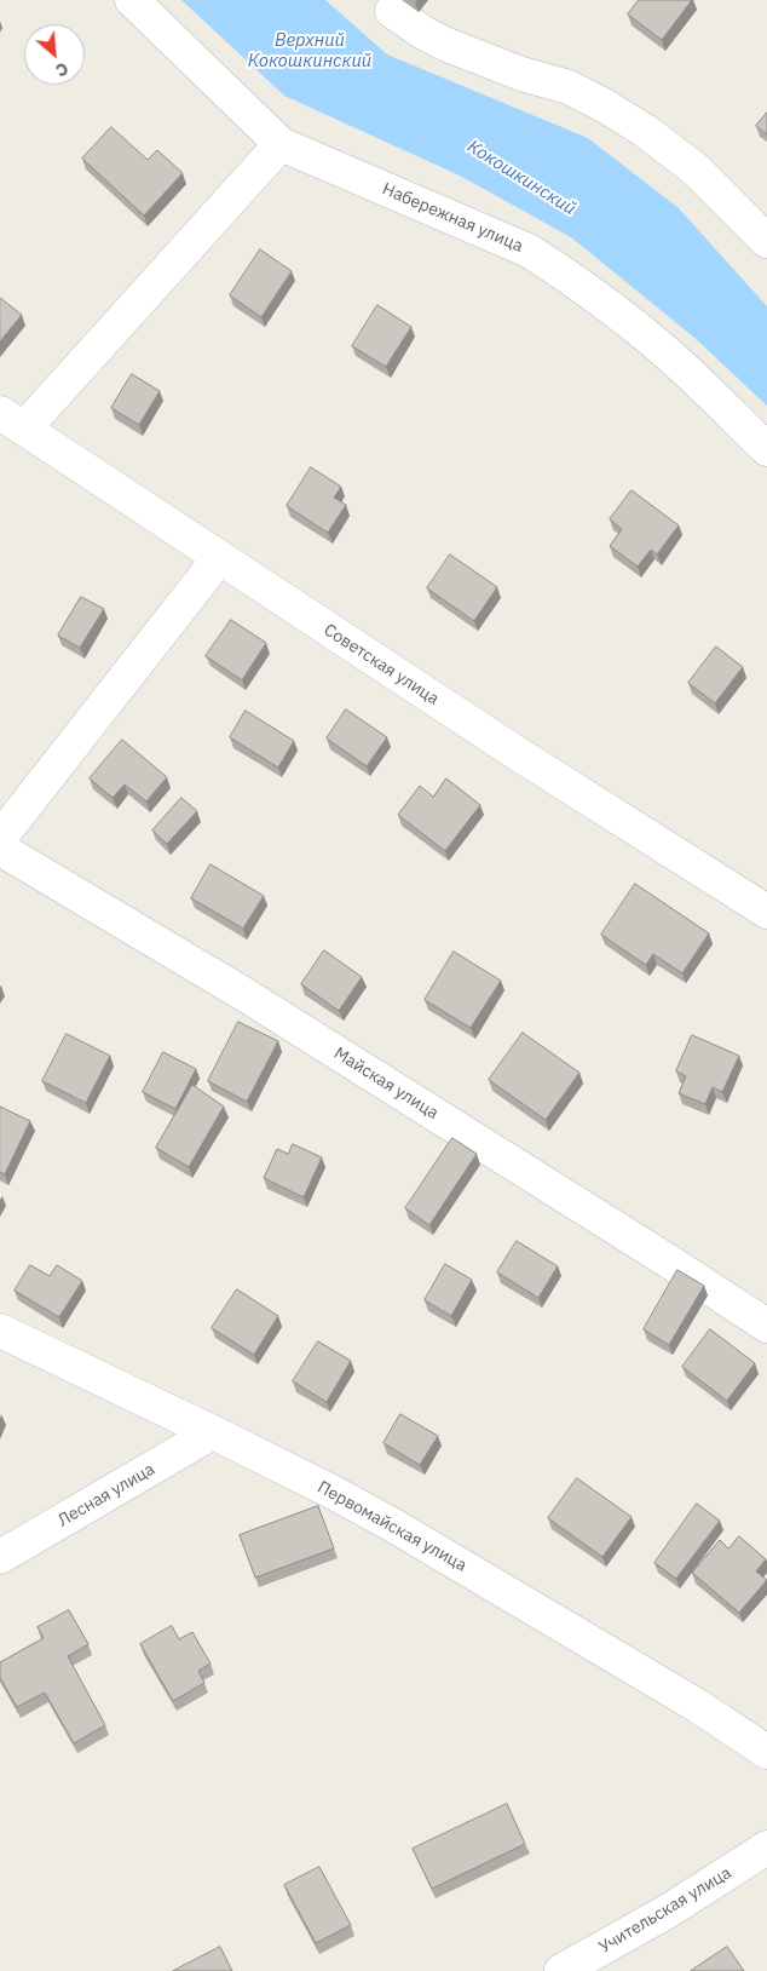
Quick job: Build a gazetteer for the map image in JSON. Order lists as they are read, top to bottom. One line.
{"streets":{"street":["Набережная улица","Советская улица","Майская улица","Лесная улица","Первомайская улица","Учительская улица"]},"crossings":[["Лесная улица","Первомайская улица"]],"water":["Верхний Кокошкинский","Кокошкинский"],"north":"bottom right"}
